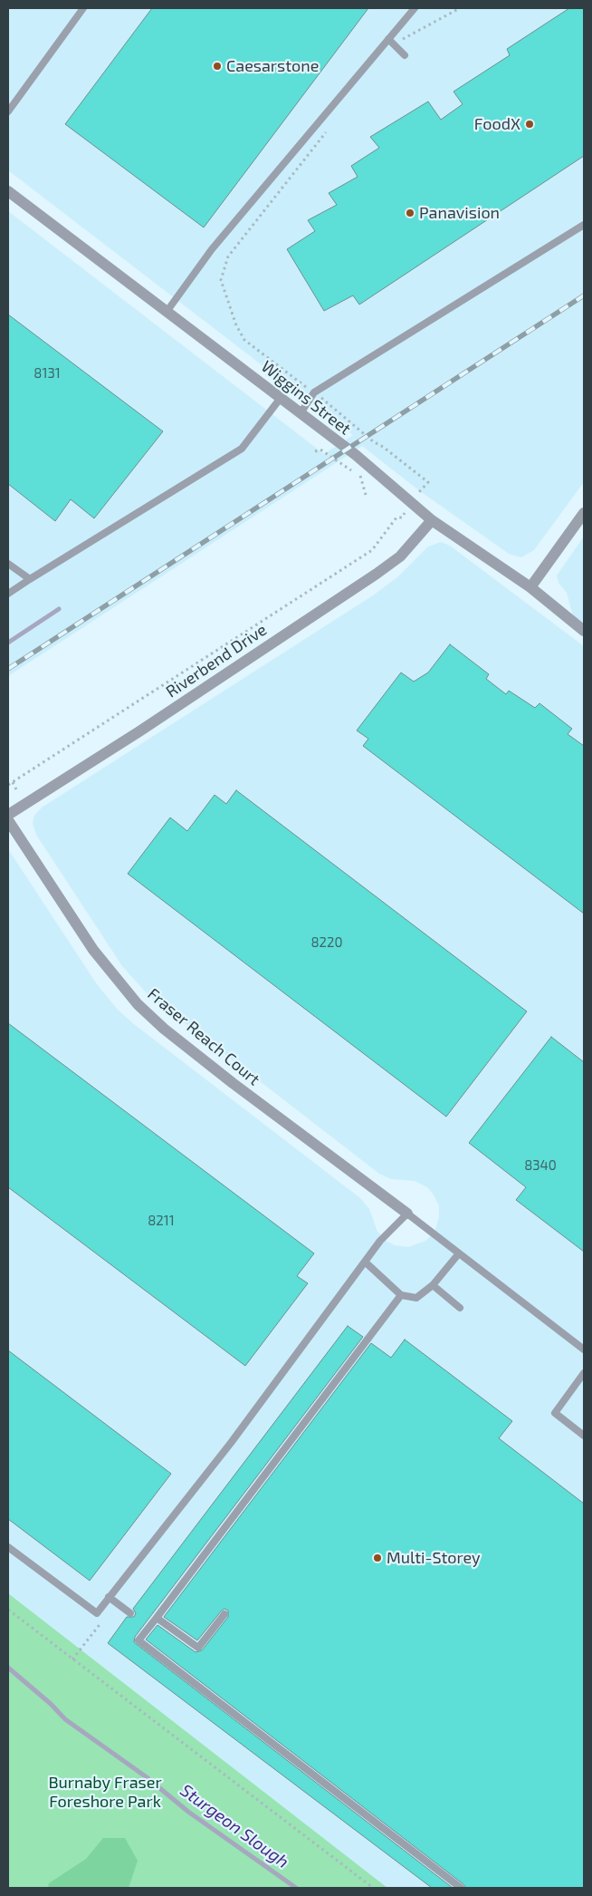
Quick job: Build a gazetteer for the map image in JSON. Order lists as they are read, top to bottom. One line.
{"streets":{"street":["Wiggins Street","Riverbend Drive","Fraser Reach Court"]},"crossings":[["Wiggins Street","Riverbend Drive"]],"water":["Sturgeon Slough"],"parks":["Burnaby Fraser Foreshore Park"],"places":["Caesarstone","FoodX","Panavision","Multi-Storey"],"house_numbers":["8131","8220","8340","8211"]}
